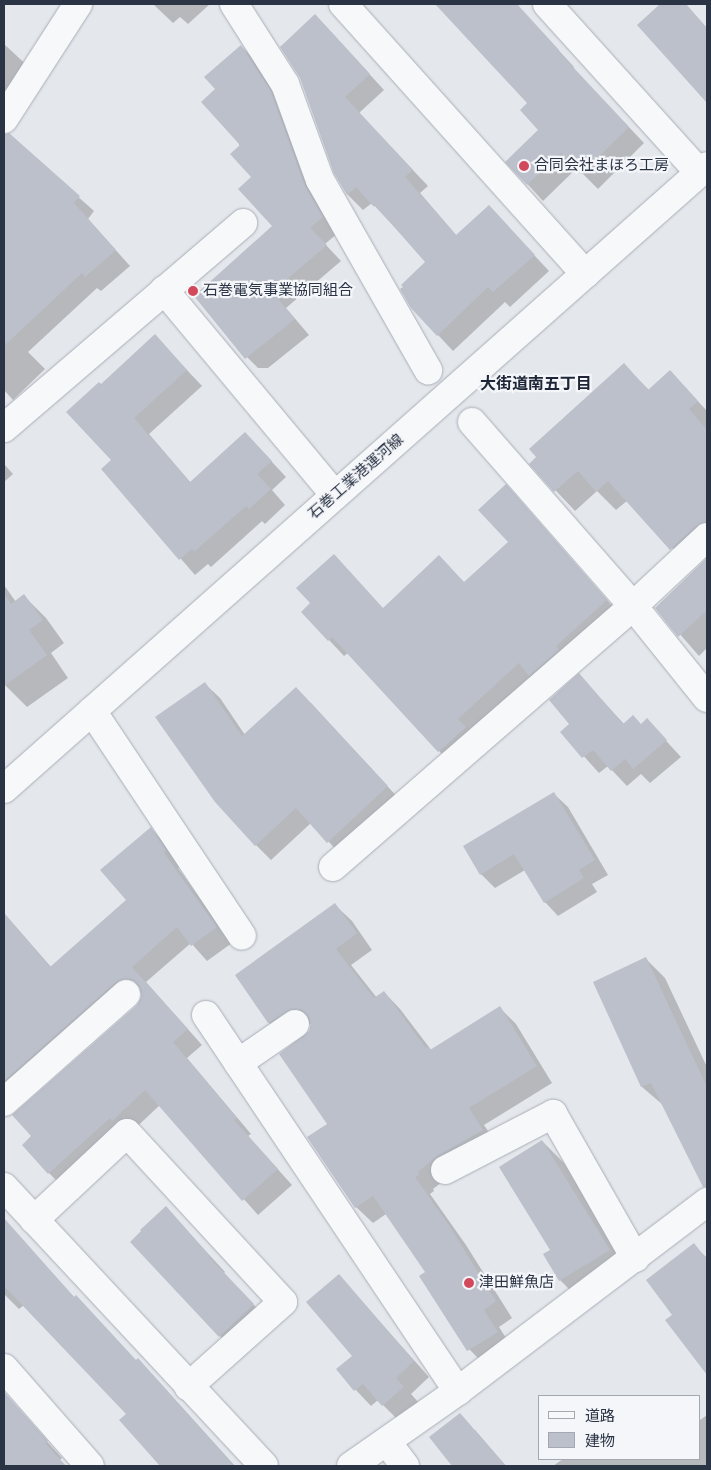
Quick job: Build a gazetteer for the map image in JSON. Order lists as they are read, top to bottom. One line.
{"streets":{"street":["石巻工業港運河線"]},"districts":["大街道南五丁目"],"places":["合同会社まほろ工房","石巻電気事業協同組合","津田鮮魚店"],"legend":["道路","建物"]}
